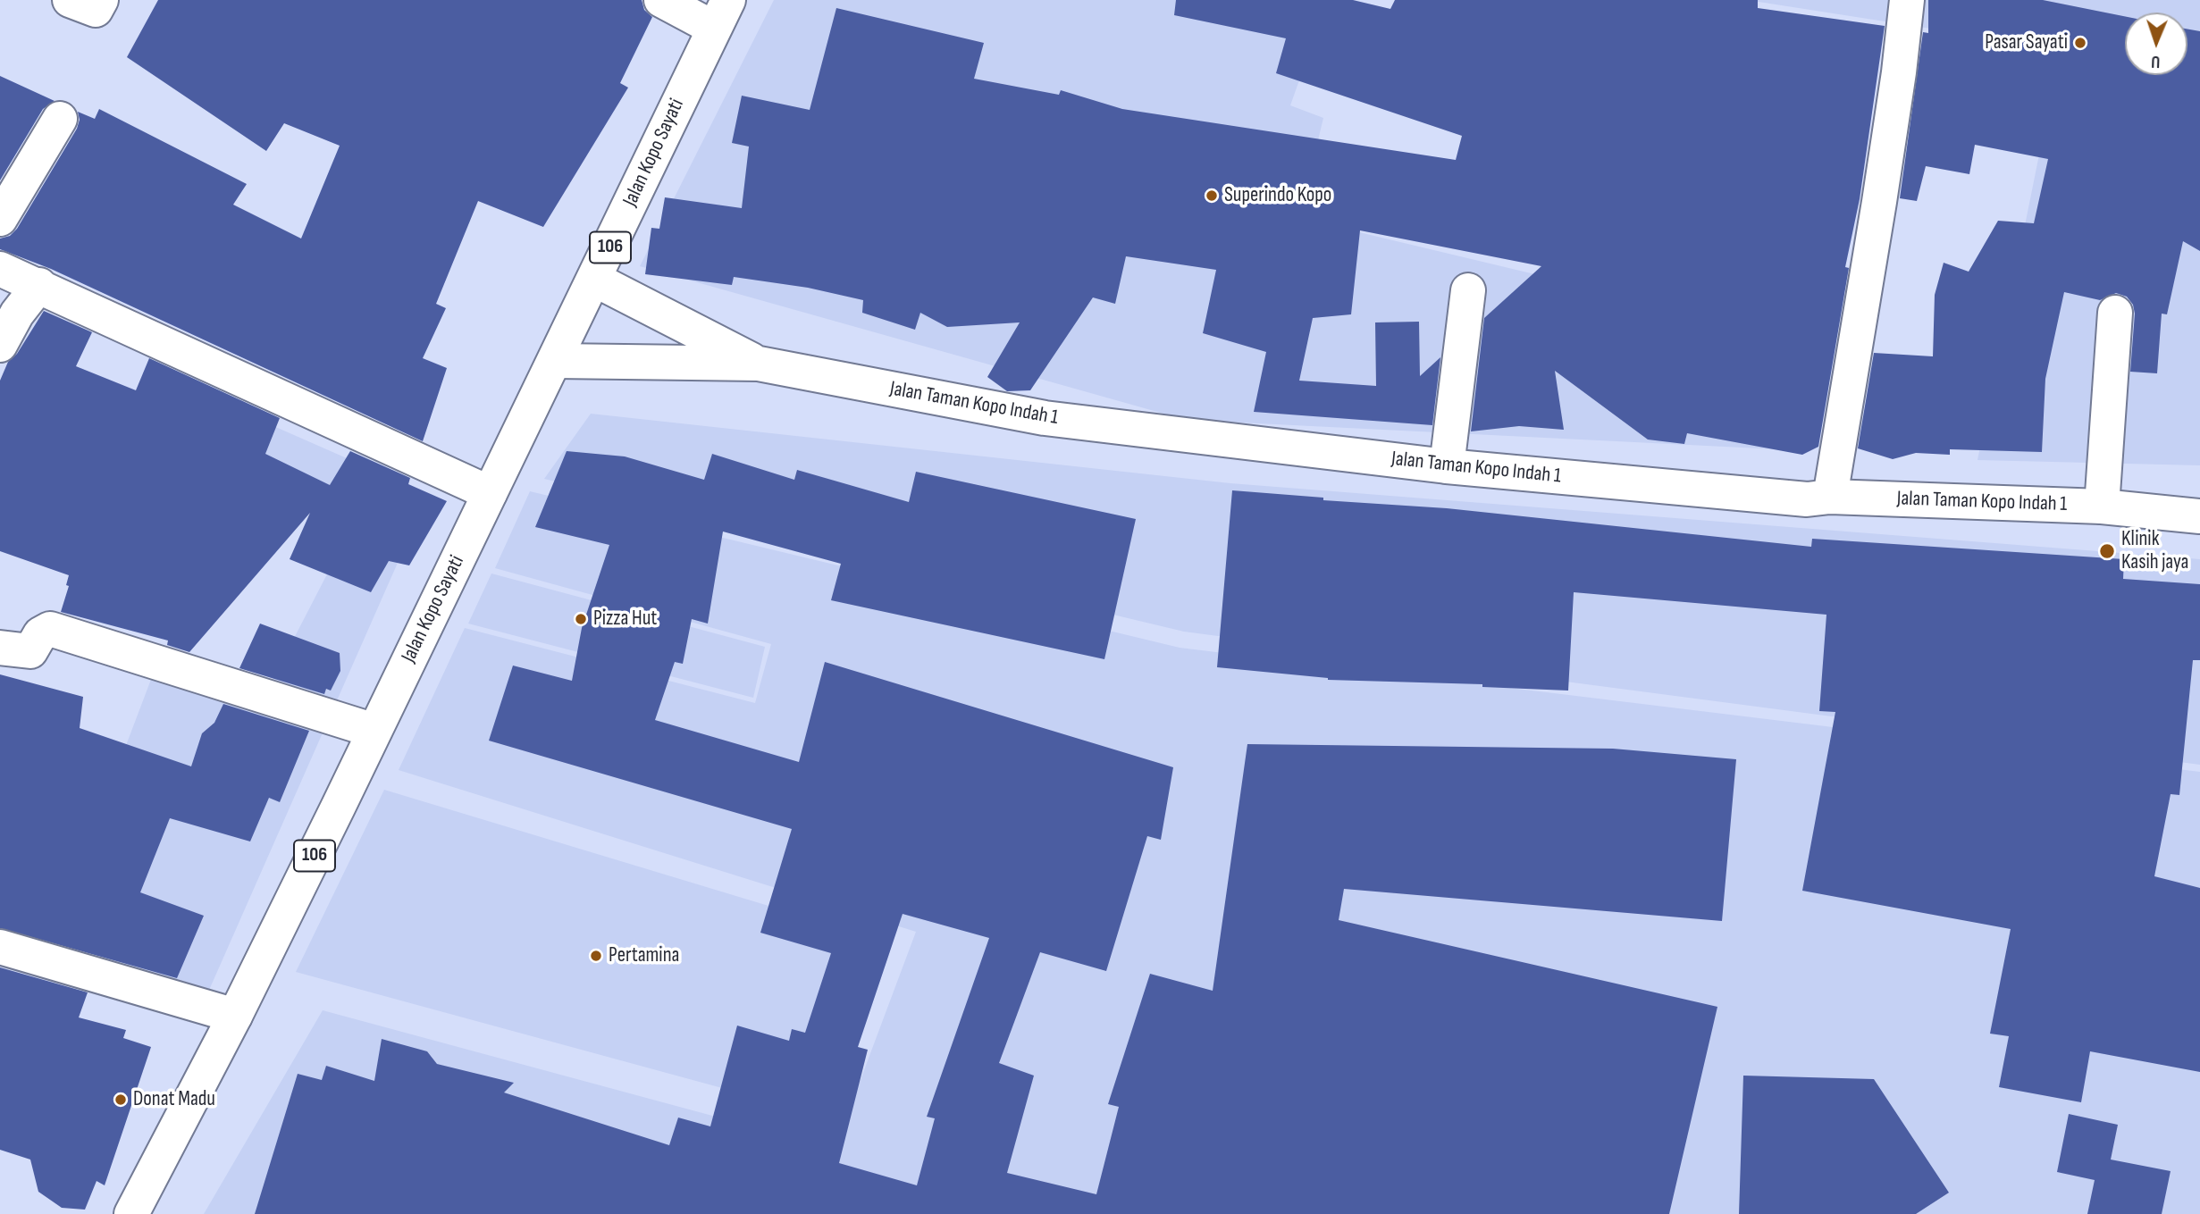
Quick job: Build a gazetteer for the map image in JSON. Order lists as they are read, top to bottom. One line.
{"streets":{"main road":["Jalan Kopo Sayati","106","Jalan Taman Kopo Indah 1"]},"crossings":[["Jalan Kopo Sayati","Jalan Taman Kopo Indah 1"]],"places":["Pasar Sayati","Superindo Kopo","Klinik Kasih jaya","Pizza Hut","Pertamina","Donat Madu"],"north":"bottom"}
